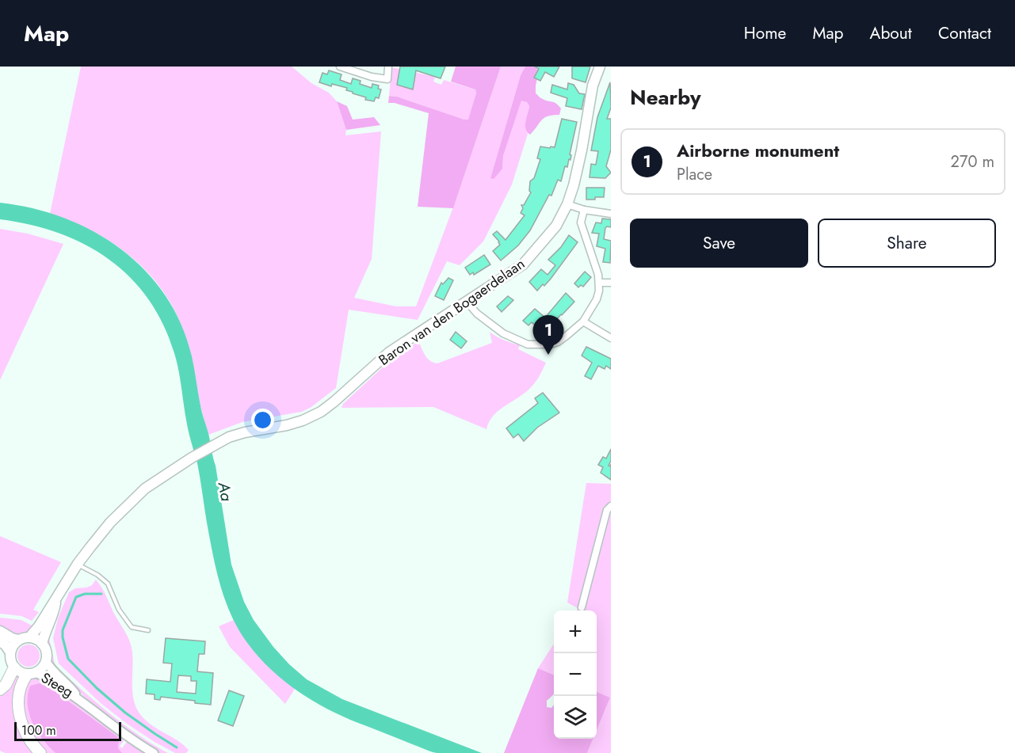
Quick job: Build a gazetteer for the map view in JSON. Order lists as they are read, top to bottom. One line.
{"streets":{"main road":["Baron van den Bogaerdelaan"],"street":["Steeg"]},"crossings":[["Baron van den Bogaerdelaan","Steeg"]],"water":["Aa"],"scale_bar":"100 m","page":{"header":"Map","nav":["Home","Map","About","Contact"],"heading":"Nearby","list":[{"mark":"1","name":"Airborne monument","note":"Place","value":"270 m"}],"buttons":["Save","Share"],"pins":"1","map_buttons":["+","−"],"scale":"100 m"}}
